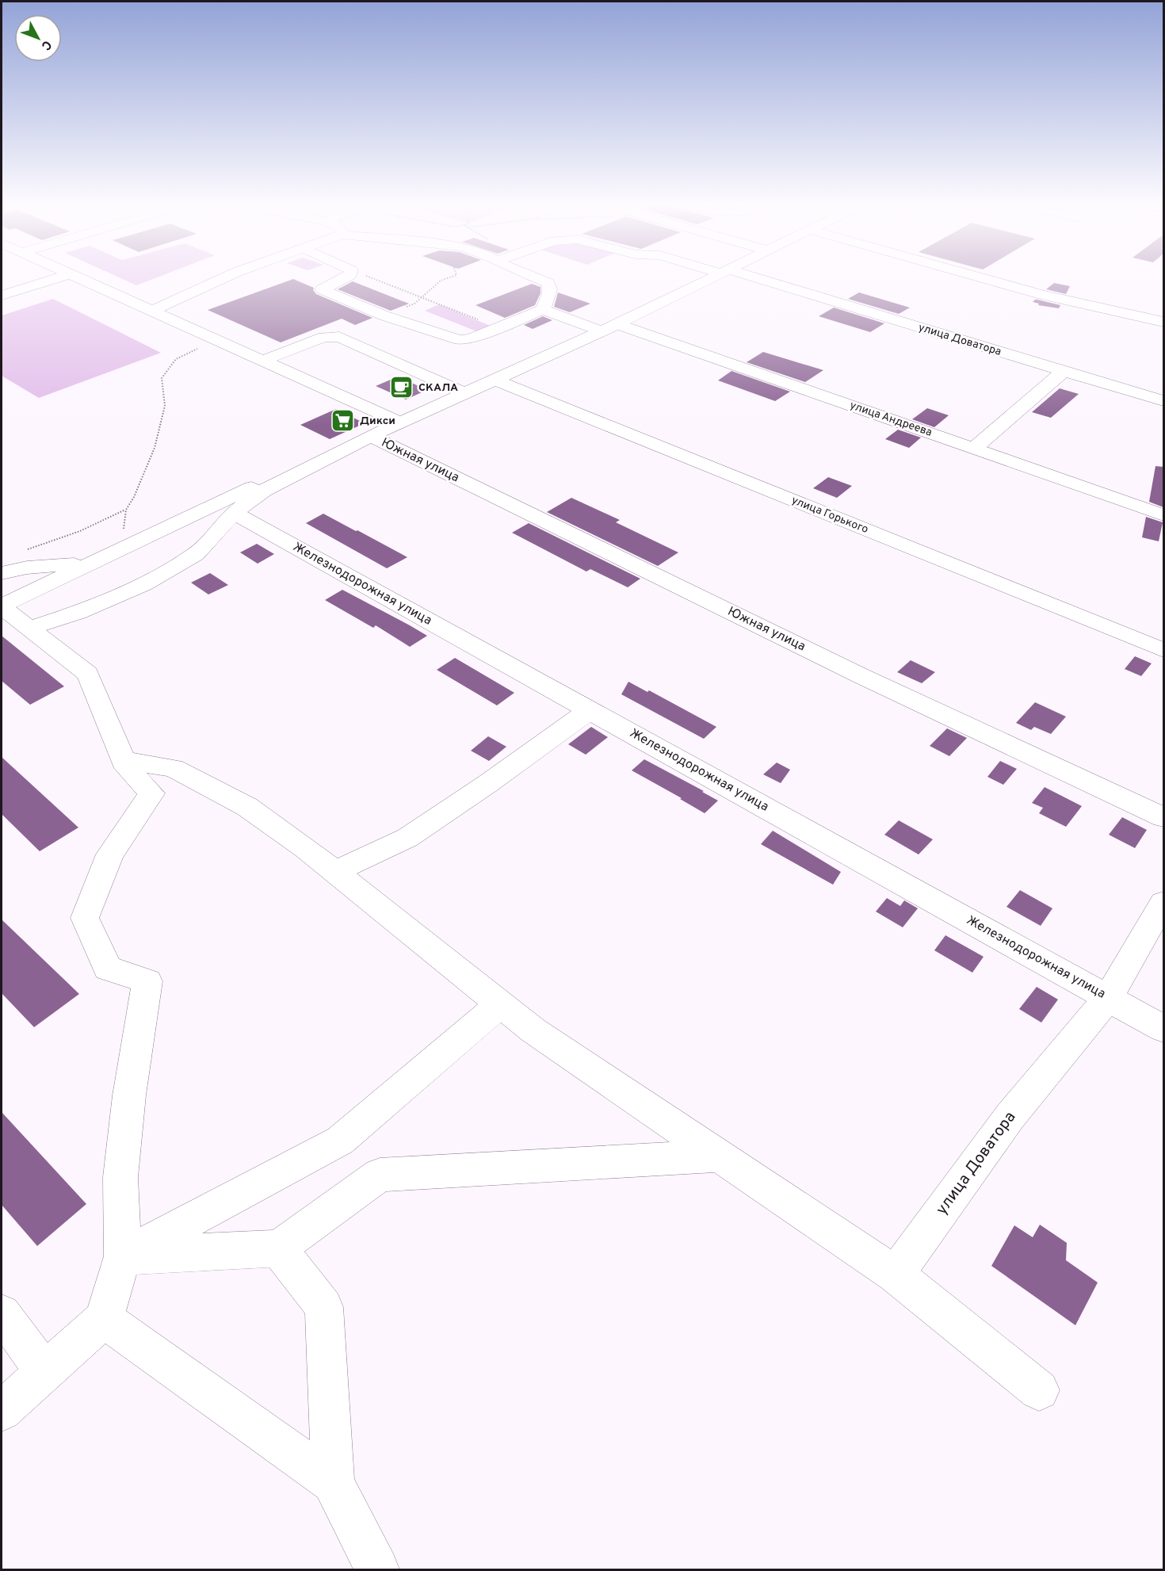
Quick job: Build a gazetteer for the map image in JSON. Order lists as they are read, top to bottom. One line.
{"streets":{"street":["улица Доватора","улица Андреева","Южная улица","улица Горького","Железнодорожная улица"]},"crossings":[["улица Доватора","Железнодорожная улица"]],"places":{"cafe":["СКАЛА"],"supermarket":["Дикси"]},"north":"bottom right"}
